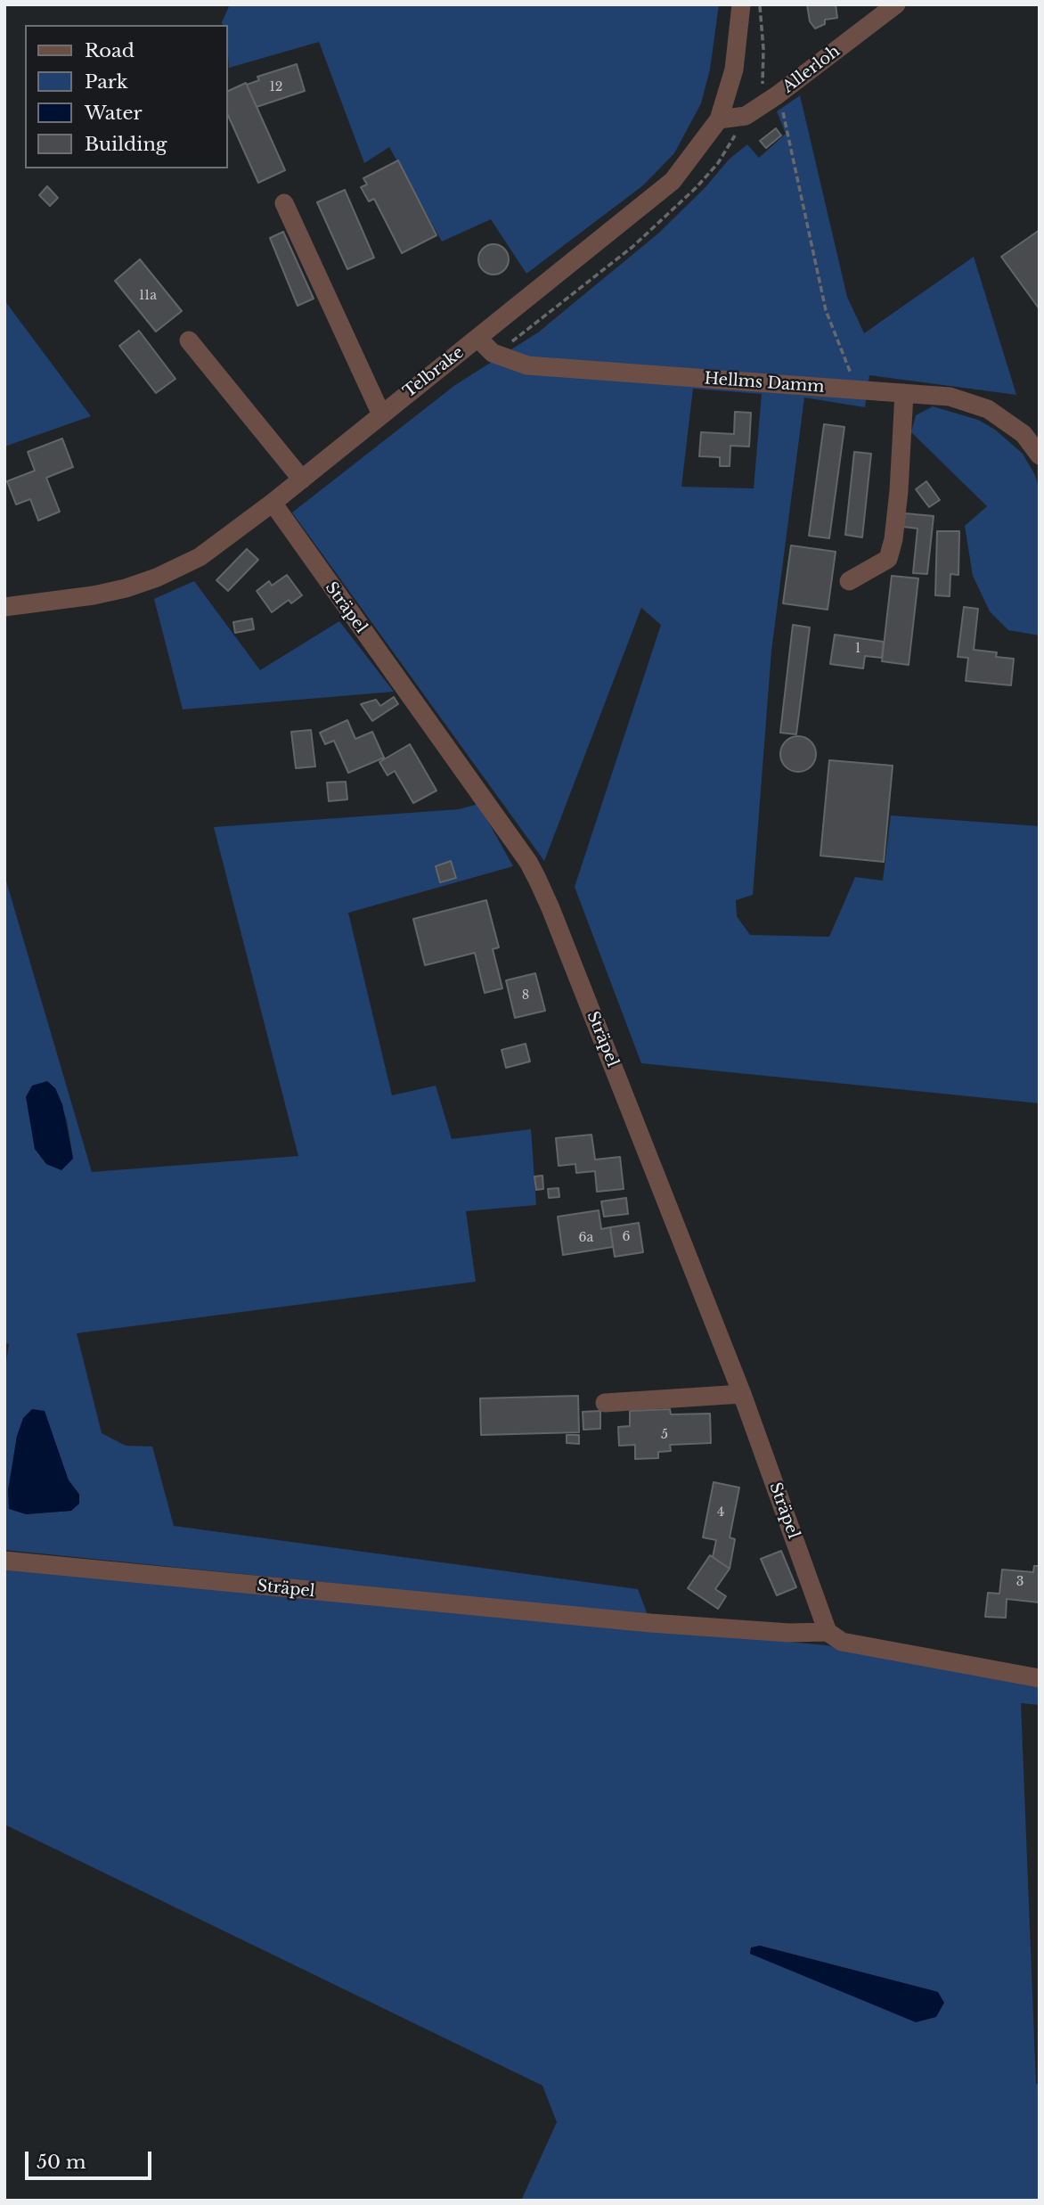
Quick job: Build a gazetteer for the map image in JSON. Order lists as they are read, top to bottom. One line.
{"streets":{"street":["Allerloh","Telbrake","Hellms Damm","Sträpel"]},"crossings":[["Allerloh","Telbrake"],["Telbrake","Hellms Damm"],["Telbrake","Sträpel"]],"house_numbers":["12","11a","1","8","6","6a","5","4","3"],"legend":["Road","Park","Water","Building"],"scale_bar":"50 m"}
